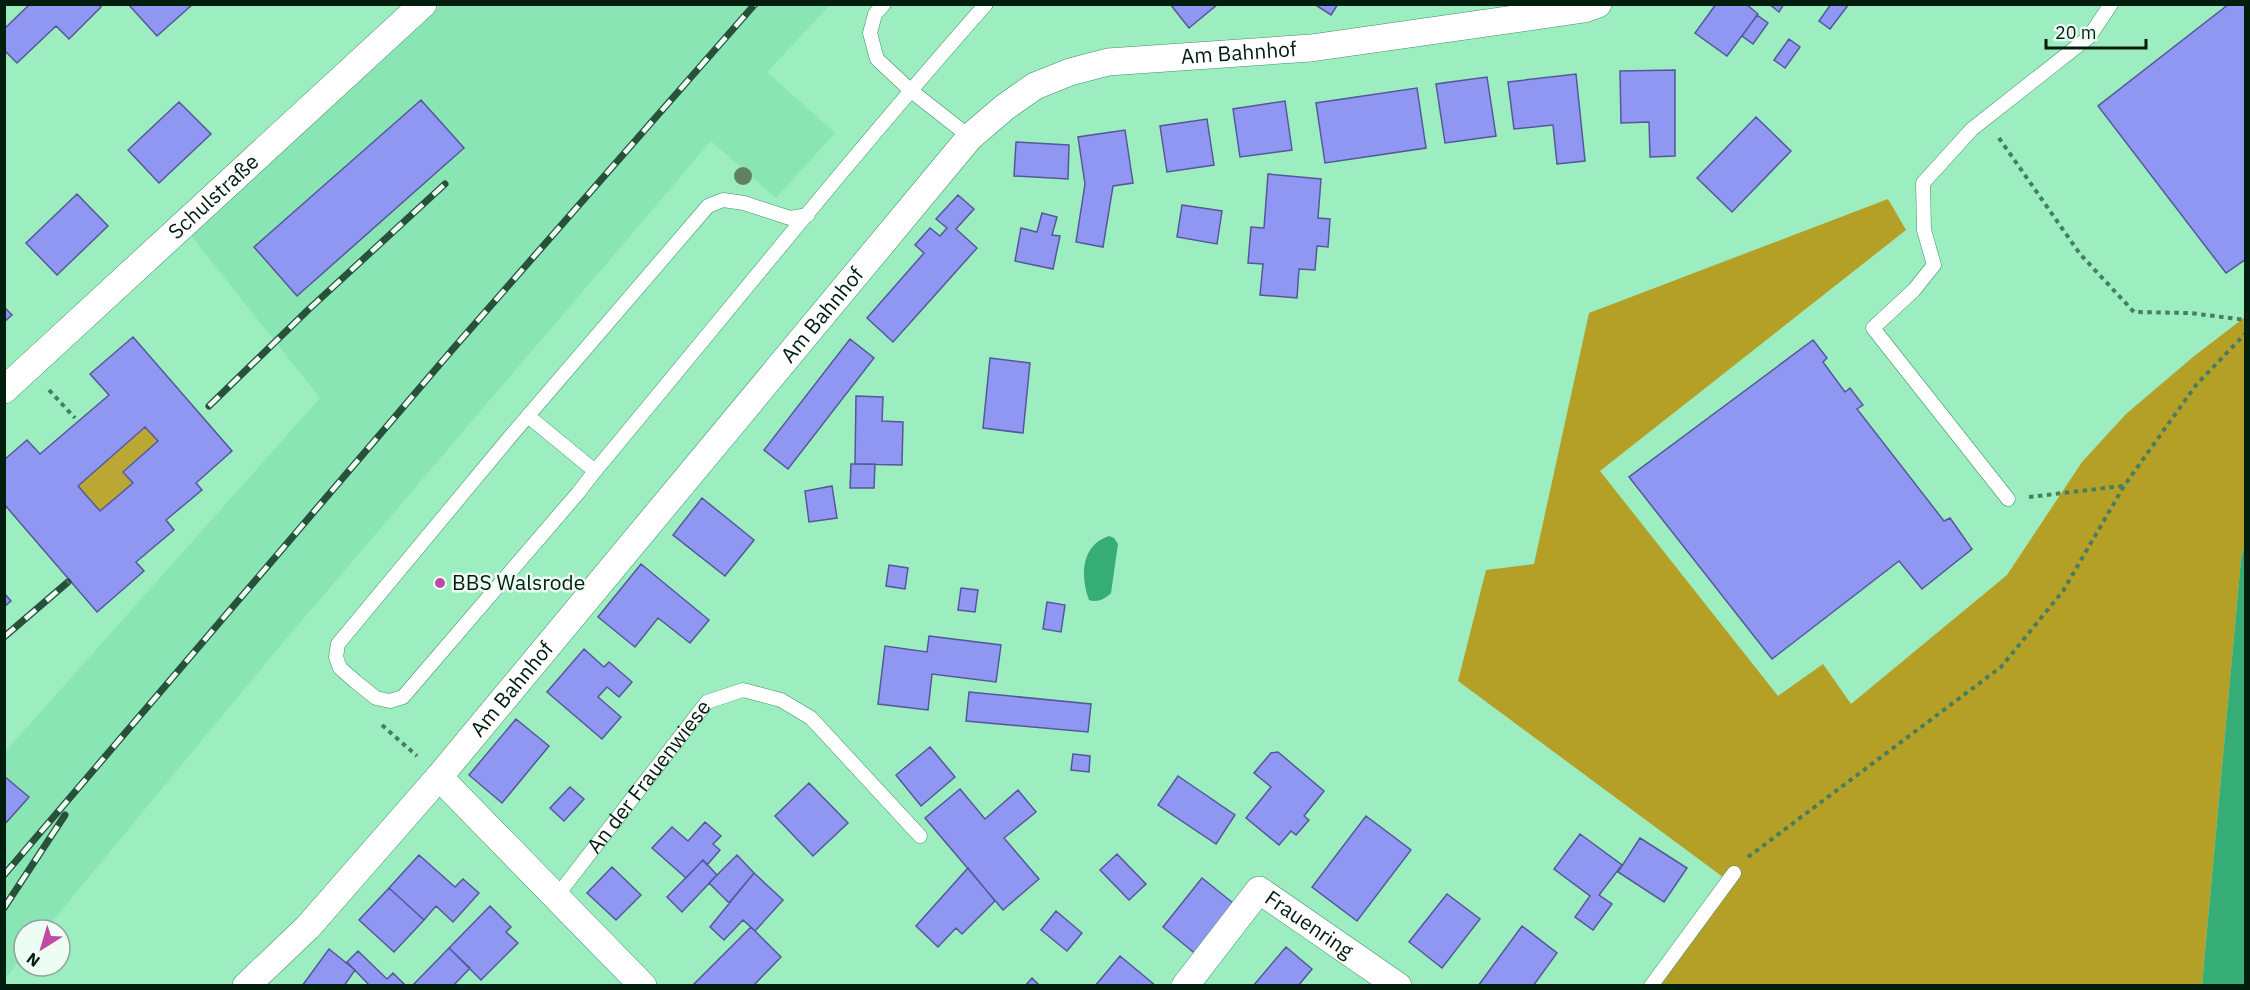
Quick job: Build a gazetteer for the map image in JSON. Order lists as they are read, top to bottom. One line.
{"streets":{"street":["Am Bahnhof","Schulstraße","Frauenring"],"lane":["An der Frauenwiese"]},"places":["BBS Walsrode"],"scale_bar":"20 m","north":"bottom left"}
